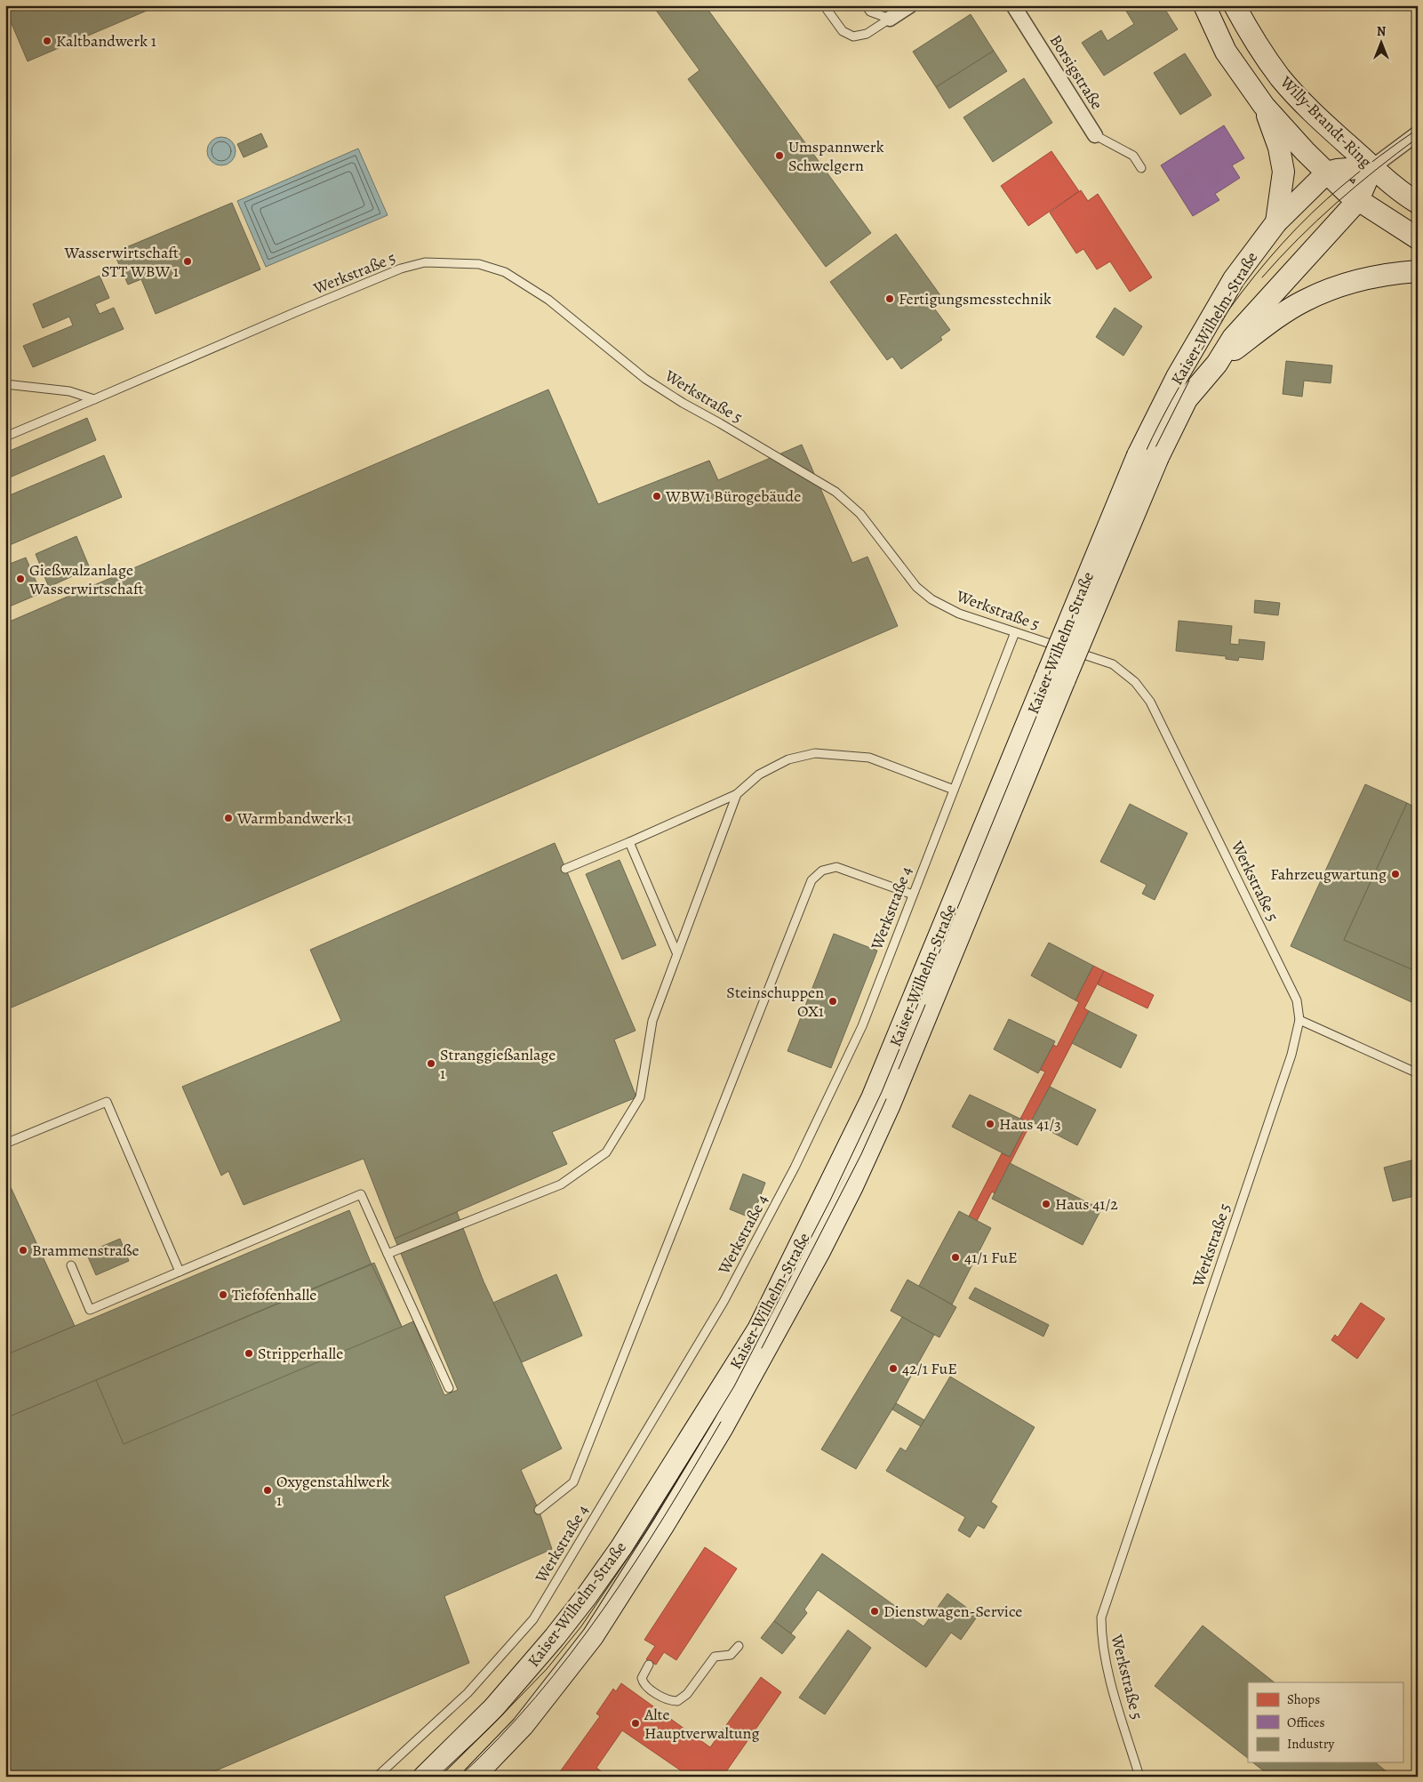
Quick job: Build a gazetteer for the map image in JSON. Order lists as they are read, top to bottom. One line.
{"streets":{"main road":["Willy-Brandt-Ring","Kaiser-Wilhelm-Straße"],"street":["Borsigstraße"],"lane":["Werkstraße 5","Werkstraße 4"]},"crossings":[["Willy-Brandt-Ring","Kaiser-Wilhelm-Straße"],["Werkstraße 5","Werkstraße 4"]],"places":["Kaltbandwerk 1","Umspannwerk Schwelgern","Wasserwirtschaft STT WBW 1","Fertigungsmesstechnik","WBW1 Bürogebäude","Gießwalzanlage Wasserwirtschaft","Warmbandwerk 1","Fahrzeugwartung","Steinschuppen OX1","Stranggießanlage 1","Haus 41/3","Haus 41/2","Brammenstraße","41/1 FuE","Tiefofenhalle","Stripperhalle","42/1 FuE","Oxygenstahlwerk 1","Dienstwagen-Service","Alte Hauptverwaltung"],"legend":["Shops","Offices","Industry"],"north":"top"}
